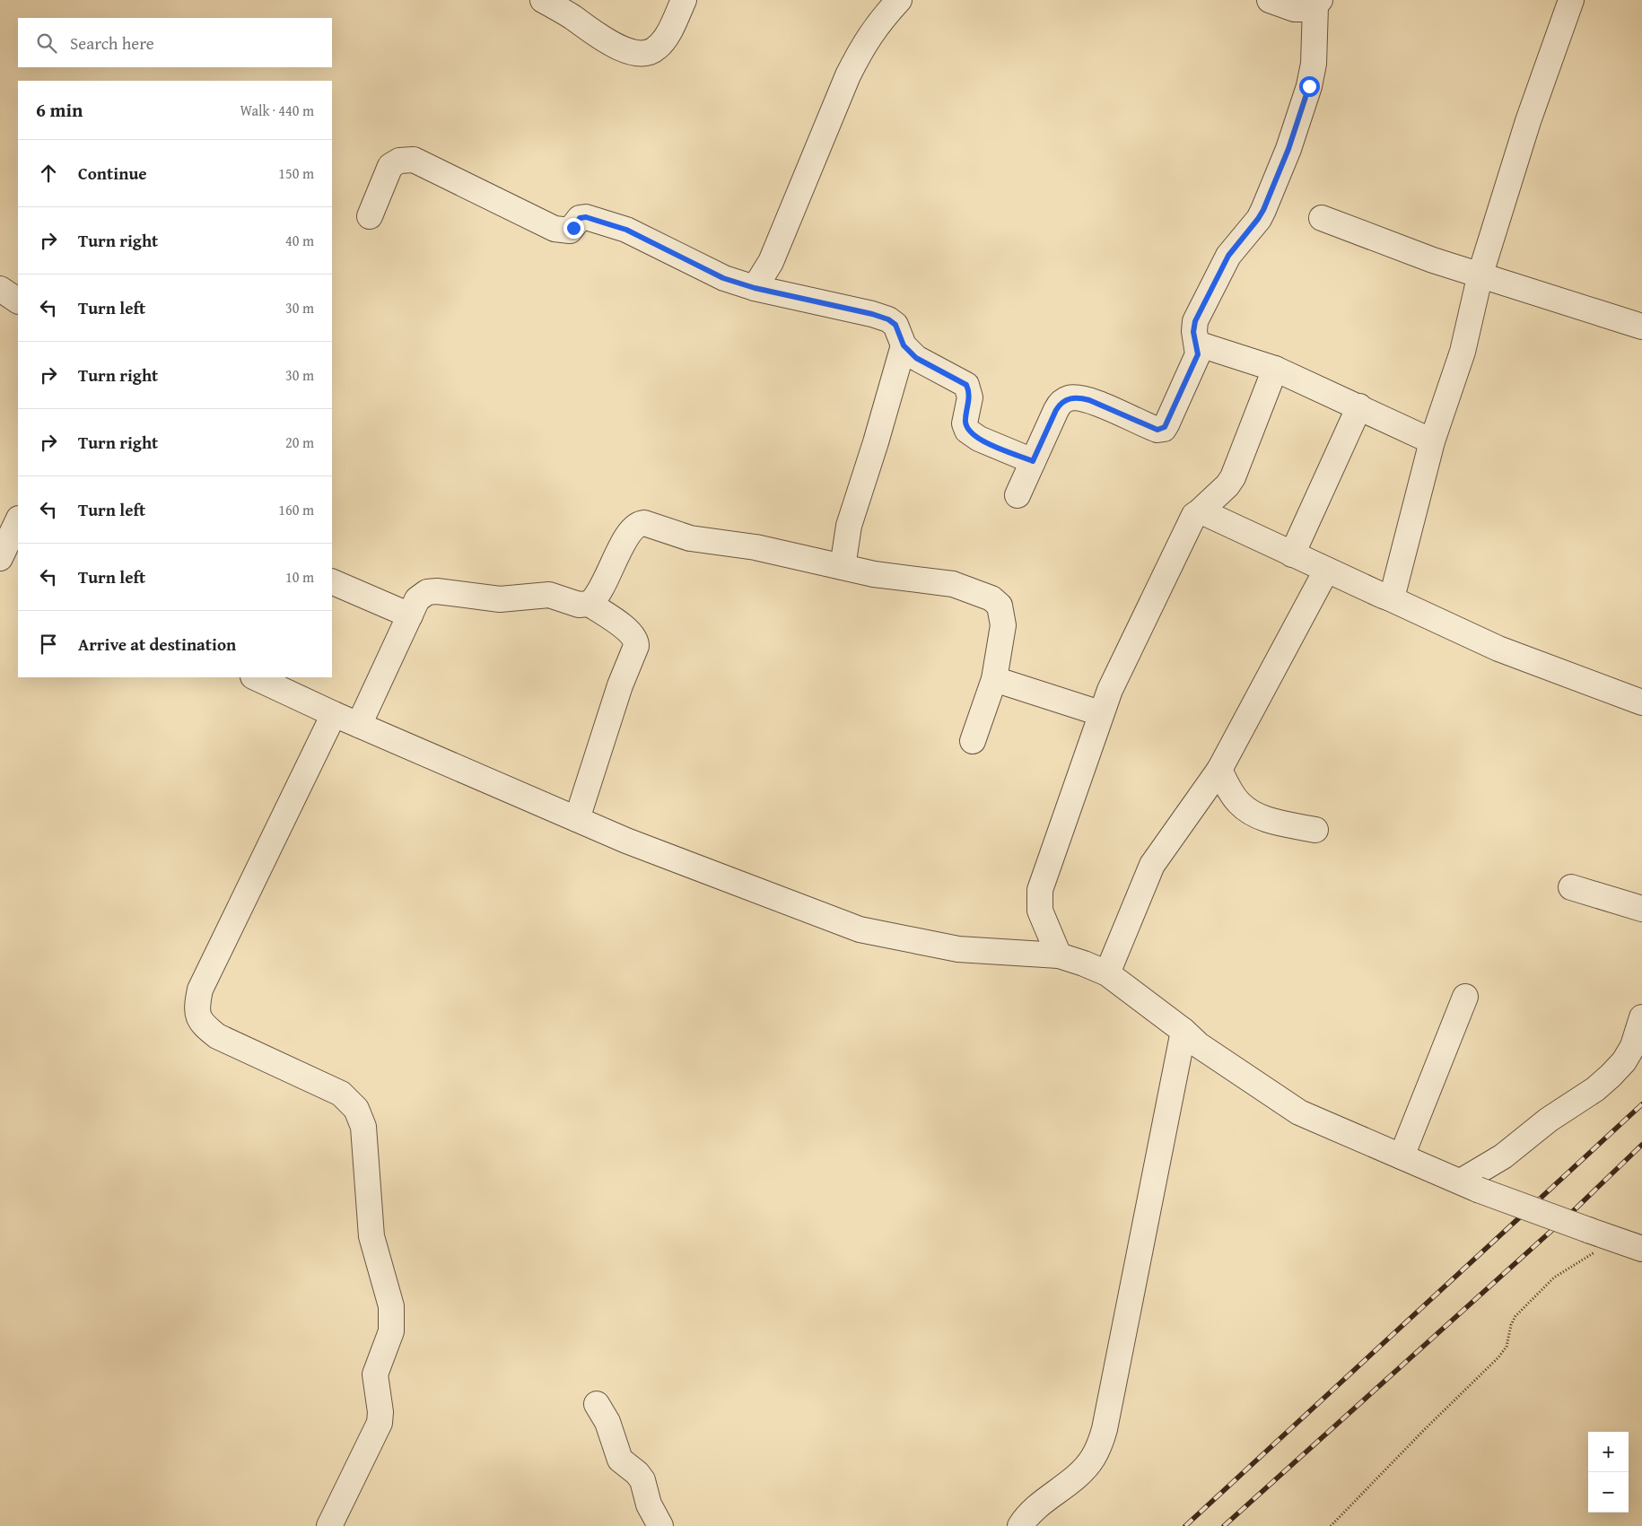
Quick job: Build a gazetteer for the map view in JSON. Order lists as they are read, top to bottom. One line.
{"page":{"search":"Search here","heading":["6 min","Walk · 440 m"],"list":[["Continue","150 m"],["Turn right","40 m"],["Turn left","30 m"],["Turn right","30 m"],["Turn right","20 m"],["Turn left","160 m"],["Turn left","10 m"],"Arrive at destination"],"map_buttons":["+","−"]}}
